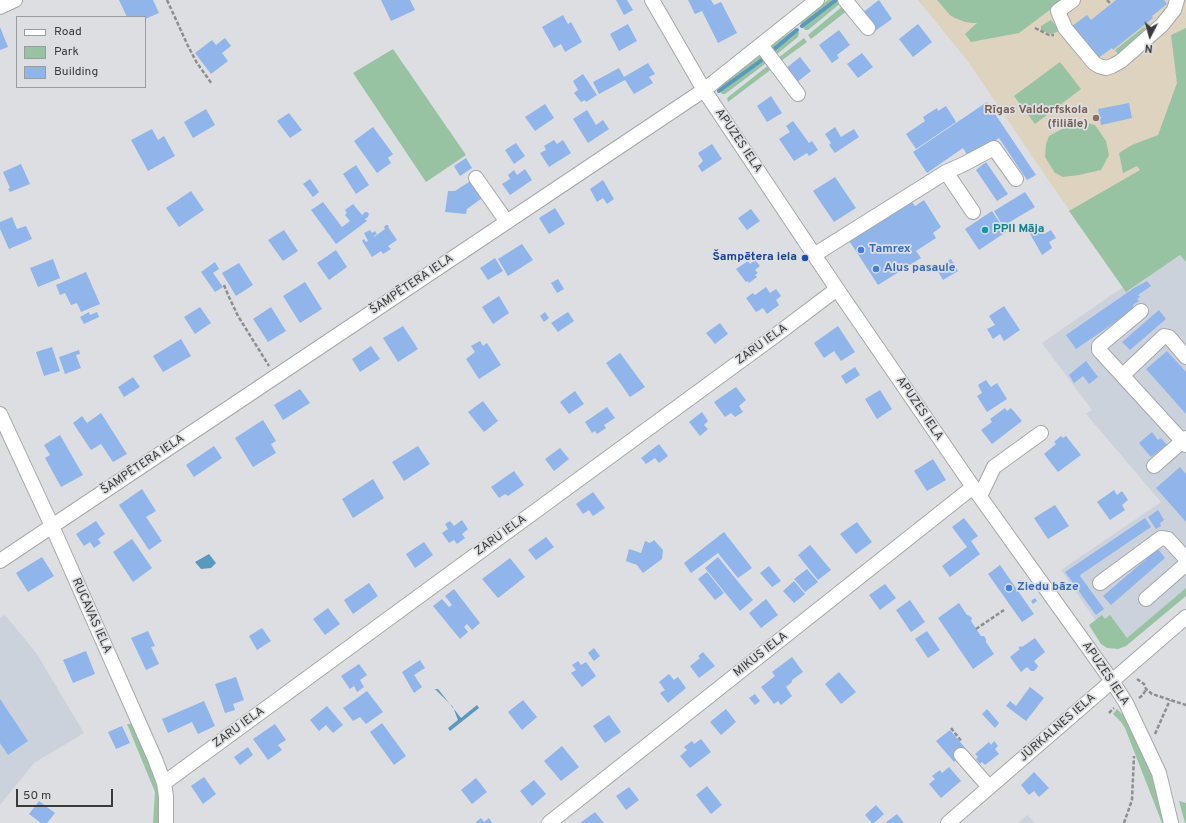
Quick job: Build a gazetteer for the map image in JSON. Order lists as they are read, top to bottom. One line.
{"streets":{"street":["APUZES IELA","ŠAMPĒTERA IELA","ZARU IELA","RUCAVAS IELA","MIKUS IELA","JŪRKALNES IELA"]},"crossings":[["APUZES IELA","ŠAMPĒTERA IELA"],["APUZES IELA","ZARU IELA"],["APUZES IELA","MIKUS IELA"],["APUZES IELA","JŪRKALNES IELA"],["ŠAMPĒTERA IELA","RUCAVAS IELA"],["ZARU IELA","RUCAVAS IELA"]],"places":["Rīgas Valdorfskola (filiāle)","PPII Māja","Tamrex","Šampētera iela","Alus pasaule","Ziedu bāze"],"legend":["Road","Park","Building"],"scale_bar":"50 m","north":"bottom"}
